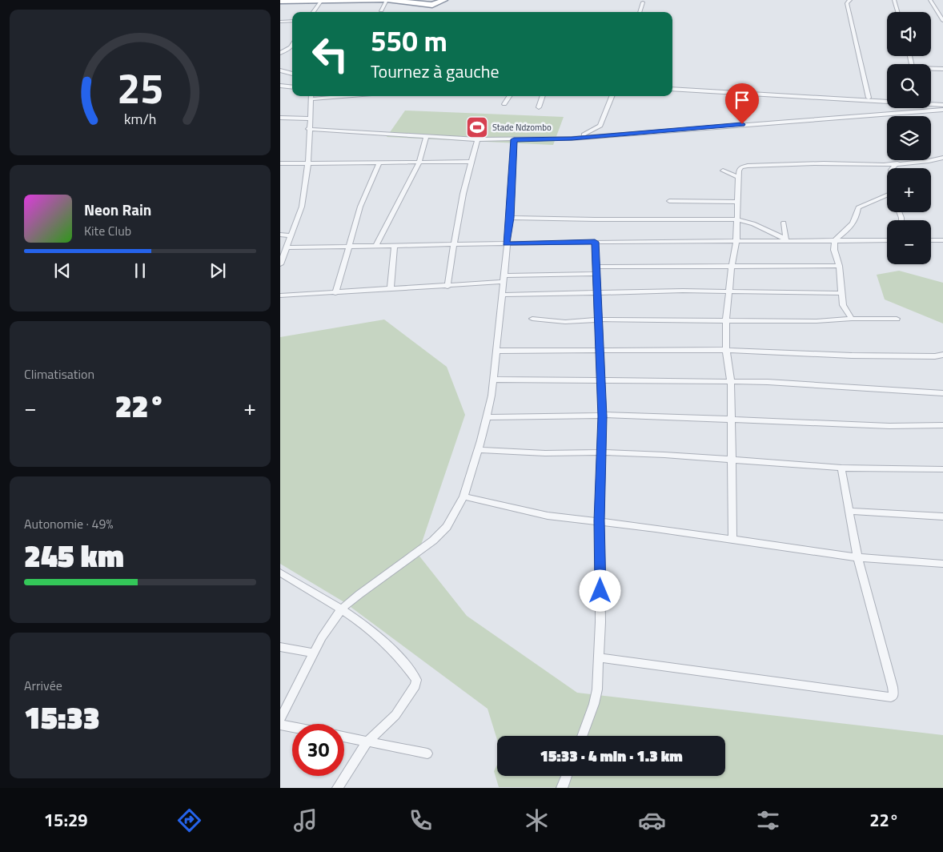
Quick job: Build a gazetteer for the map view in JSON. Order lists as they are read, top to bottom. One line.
{"places":{"sports":["Stade Ndzombo"]},"page":{"map_buttons":["+","−"],"turn":["550 m","Tournez à gauche"],"song":["Neon Rain","Kite Club"],"tile":["Climatisation",["Autonomie · 49%","245 km"],["Arrivée","15:33"]],"heat":["−","22°","+"],"limit":"30","trip":"15:33 · 4 min · 1.3 km","tabs":["15:29","22°"],"gauge":["25","km/h"]}}
